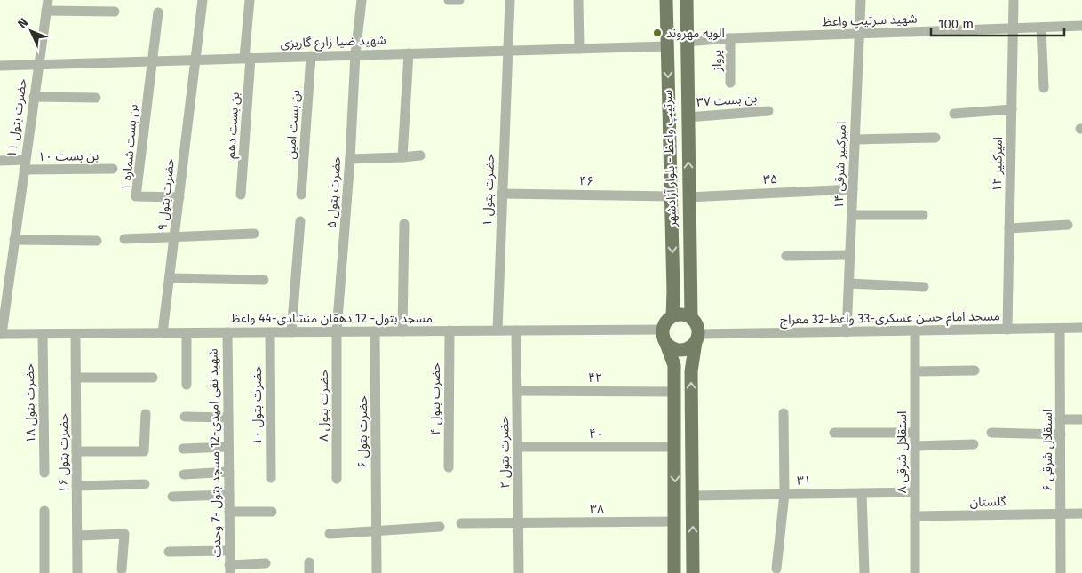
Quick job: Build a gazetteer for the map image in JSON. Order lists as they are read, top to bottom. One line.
{"streets":{"main road":["سرتیپ واعظ - بلوار آزادشهر"],"street":["شهید سرتیپ واعظ","شهید ضیا زارع گاریزی","پرواز","بن بست ۳۷","حضرت بتول ۱۱","بن بست امین","بن بست دهم","بن بست شماره ۱","بن بست ۱۰","امیرکبیر ۱۲","۱۴ امیرکبیر شرقی","۳۵","۴۶","حضرت بتول ۱","حضرت بتول ۵","حضرت بتول ۹","مسجد بتول- 12 دهقان منشادی-44 واعظ","مسجد امام حسن عسکری-33 واعظ-32 معراج","۴۲","حضرت بتول ۴","حضرت بتول ۱۸","حضرت بتول ۱۰","حضرت بتول ۸","حضرت بتول ۶","۴۰","استقلال شرقی ۶","حضرت بتول ۲","استقلال شرقی ۸","حضرت بتول ۱۶","شهید نقی امیدی-12 مسجد بتول -7 وحدت","۳۱","گلستان","۳۸"]},"crossings":[["شهید سرتیپ واعظ","پرواز"],["شهید سرتیپ واعظ","سرتیپ واعظ - بلوار آزادشهر"],["شهید سرتیپ واعظ","امیرکبیر ۱۲"],["شهید سرتیپ واعظ","۱۴ امیرکبیر شرقی"],["شهید ضیا زارع گاریزی","حضرت بتول ۱۱"],["شهید ضیا زارع گاریزی","بن بست امین"],["شهید ضیا زارع گاریزی","بن بست دهم"],["شهید ضیا زارع گاریزی","بن بست شماره ۱"],["شهید ضیا زارع گاریزی","سرتیپ واعظ - بلوار آزادشهر"],["شهید ضیا زارع گاریزی","حضرت بتول ۱"],["شهید ضیا زارع گاریزی","حضرت بتول ۵"],["شهید ضیا زارع گاریزی","حضرت بتول ۹"],["بن بست ۳۷","سرتیپ واعظ - بلوار آزادشهر"],["حضرت بتول ۱۱","بن بست ۱۰"],["حضرت بتول ۱۱","مسجد بتول- 12 دهقان منشادی-44 واعظ"],["بن بست شماره ۱","حضرت بتول ۹"],["سرتیپ واعظ - بلوار آزادشهر","۳۵"],["سرتیپ واعظ - بلوار آزادشهر","۴۶"],["سرتیپ واعظ - بلوار آزادشهر","مسجد بتول- 12 دهقان منشادی-44 واعظ"],["سرتیپ واعظ - بلوار آزادشهر","مسجد امام حسن عسکری-33 واعظ-32 معراج"],["امیرکبیر ۱۲","مسجد امام حسن عسکری-33 واعظ-32 معراج"],["۱۴ امیرکبیر شرقی","۳۵"],["۱۴ امیرکبیر شرقی","مسجد امام حسن عسکری-33 واعظ-32 معراج"],["۴۶","حضرت بتول ۱"],["حضرت بتول ۱","مسجد بتول- 12 دهقان منشادی-44 واعظ"],["حضرت بتول ۵","مسجد بتول- 12 دهقان منشادی-44 واعظ"],["حضرت بتول ۵","حضرت بتول ۸"],["حضرت بتول ۹","مسجد بتول- 12 دهقان منشادی-44 واعظ"],["مسجد بتول- 12 دهقان منشادی-44 واعظ","مسجد امام حسن عسکری-33 واعظ-32 معراج"],["مسجد بتول- 12 دهقان منشادی-44 واعظ","حضرت بتول ۴"],["مسجد بتول- 12 دهقان منشادی-44 واعظ","حضرت بتول ۱۸"],["مسجد بتول- 12 دهقان منشادی-44 واعظ","حضرت بتول ۱۰"],["مسجد بتول- 12 دهقان منشادی-44 واعظ","حضرت بتول ۸"],["مسجد بتول- 12 دهقان منشادی-44 واعظ","حضرت بتول ۶"],["مسجد بتول- 12 دهقان منشادی-44 واعظ","حضرت بتول ۲"],["مسجد بتول- 12 دهقان منشادی-44 واعظ","حضرت بتول ۱۶"],["مسجد بتول- 12 دهقان منشادی-44 واعظ","شهید نقی امیدی-12 مسجد بتول -7 وحدت"],["مسجد امام حسن عسکری-33 واعظ-32 معراج","استقلال شرقی ۶"],["مسجد امام حسن عسکری-33 واعظ-32 معراج","استقلال شرقی ۸"],["۴۲","حضرت بتول ۲"],["۴۰","حضرت بتول ۲"],["استقلال شرقی ۶","گلستان"],["حضرت بتول ۲","۳۸"],["استقلال شرقی ۸","۳۱"],["استقلال شرقی ۸","گلستان"]],"places":["الویه مهروند"],"scale_bar":"100 m","north":"top left"}
